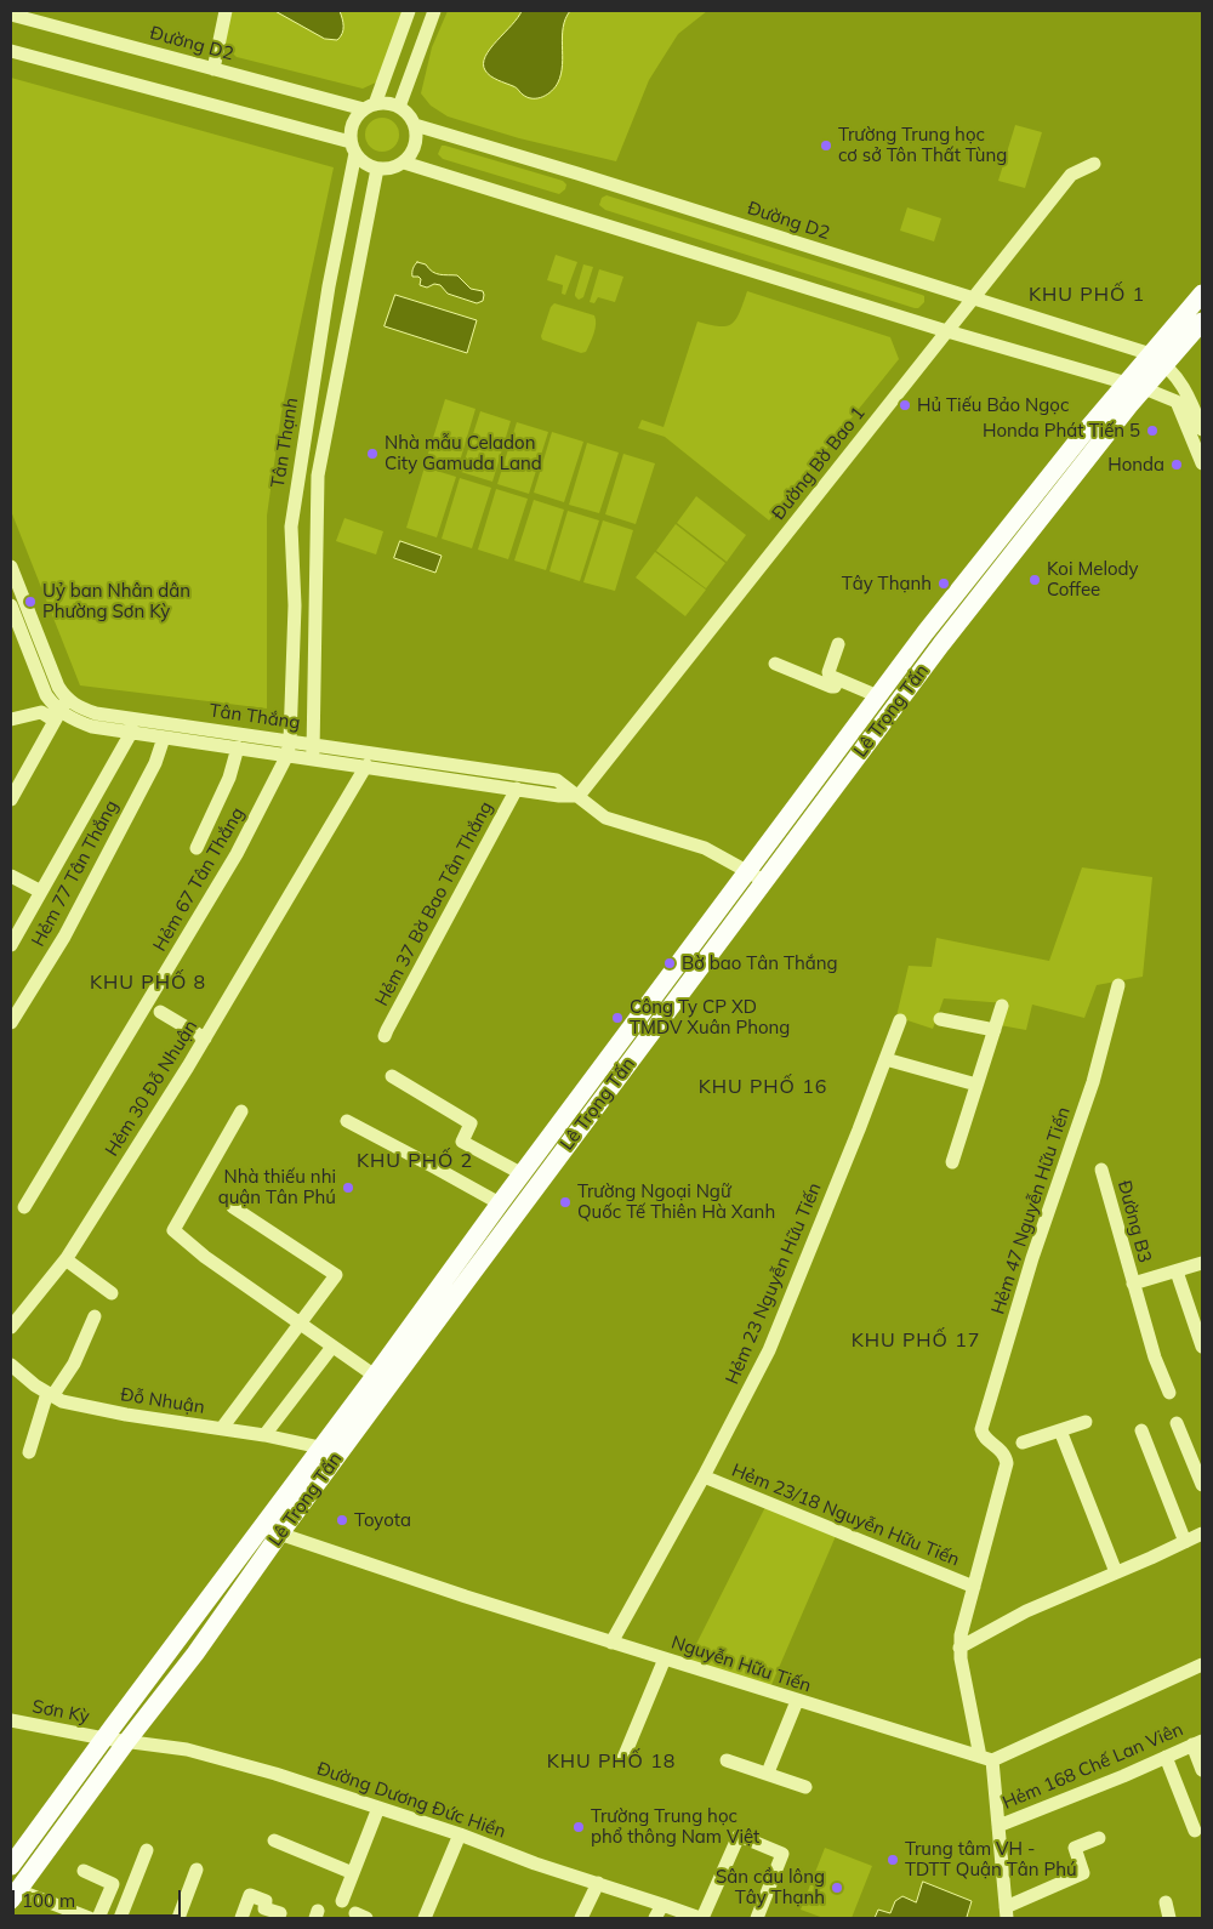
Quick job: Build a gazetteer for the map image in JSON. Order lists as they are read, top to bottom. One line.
{"streets":{"main road":["Lê Trọng Tấn"],"street":["Đường D2","Tân Thạnh","Đường Bờ Bao 1","Tân Thắng","Hẻm 77 Tân Thắng","Hẻm 67 Tân Thắng","Hẻm 37 Bờ Bao Tân Thắng","Hẻm 30 Đỗ Nhuận","Hẻm 47 Nguyễn Hữu Tiến","Đường B3","Hẻm 23 Nguyễn Hữu Tiến","Đỗ Nhuận","Hẻm 23/18 Nguyễn Hữu Tiến","Nguyễn Hữu Tiến","Sơn Kỳ","Hẻm 168 Chế Lan Viên","Đường Dương Đức Hiền"]},"crossings":[["Đường D2","Tân Thạnh"],["Đường D2","Đường Bờ Bao 1"],["Đường D2","Lê Trọng Tấn"],["Tân Thạnh","Tân Thắng"],["Tân Thạnh","Hẻm 67 Tân Thắng"],["Đường Bờ Bao 1","Tân Thắng"],["Lê Trọng Tấn","Tân Thắng"],["Lê Trọng Tấn","Đỗ Nhuận"],["Lê Trọng Tấn","Nguyễn Hữu Tiến"],["Lê Trọng Tấn","Sơn Kỳ"],["Lê Trọng Tấn","Đường Dương Đức Hiền"],["Tân Thắng","Hẻm 77 Tân Thắng"],["Tân Thắng","Hẻm 67 Tân Thắng"],["Tân Thắng","Hẻm 37 Bờ Bao Tân Thắng"],["Tân Thắng","Hẻm 30 Đỗ Nhuận"],["Hẻm 47 Nguyễn Hữu Tiến","Hẻm 23/18 Nguyễn Hữu Tiến"],["Hẻm 47 Nguyễn Hữu Tiến","Nguyễn Hữu Tiến"],["Hẻm 47 Nguyễn Hữu Tiến","Hẻm 168 Chế Lan Viên"],["Hẻm 23 Nguyễn Hữu Tiến","Hẻm 23/18 Nguyễn Hữu Tiến"],["Hẻm 23 Nguyễn Hữu Tiến","Nguyễn Hữu Tiến"],["Sơn Kỳ","Đường Dương Đức Hiền"]],"districts":["KHU PHỐ 1","KHU PHỐ 8","KHU PHỐ 16","KHU PHỐ 2","KHU PHỐ 17","KHU PHỐ 18"],"places":["Trường Trung học cơ sở Tôn Thất Tùng","Hủ Tiếu Bảo Ngọc","Honda Phát Tiến 5","Nhà mẫu Celadon City Gamuda Land","Honda","Koi Melody Coffee","Tây Thạnh","Uỷ ban Nhân dân Phường Sơn Kỳ","Bờ bao Tân Thắng","Công Ty CP XD TMDV Xuân Phong","Nhà thiếu nhi quận Tân Phú","Trường Ngoại Ngữ Quốc Tế Thiên Hà Xanh","Toyota","Trường Trung học phổ thông Nam Việt","Trung tâm VH - TDTT Quận Tân Phú","Sân cầu lông Tây Thạnh"],"scale_bar":"100 m"}
